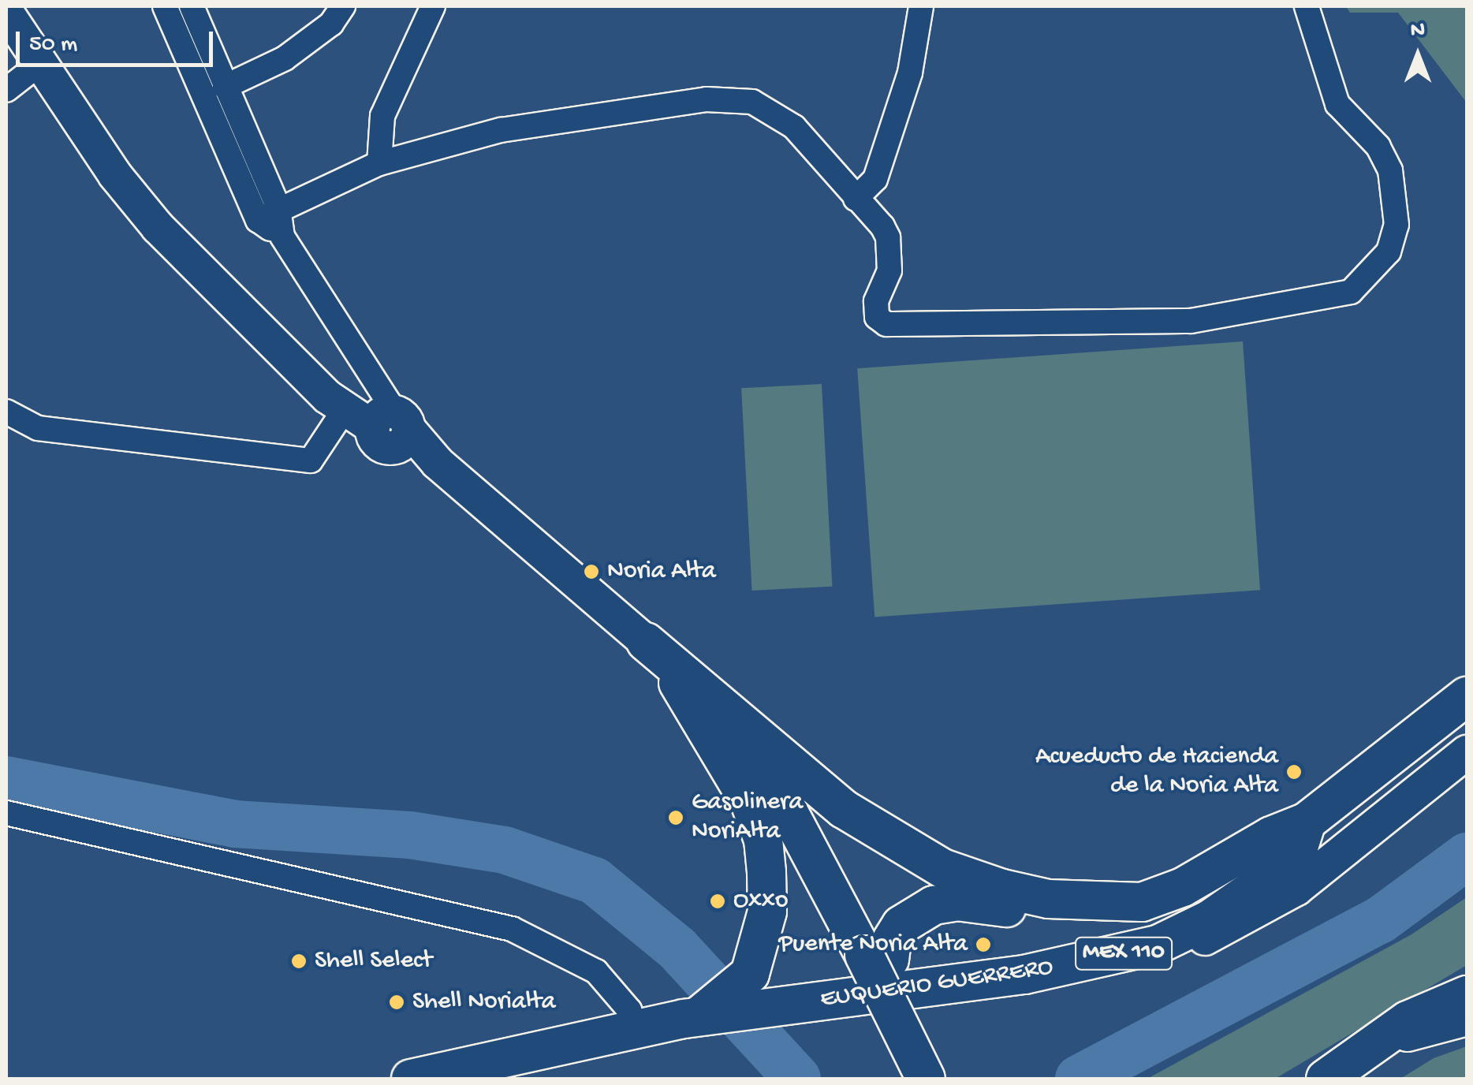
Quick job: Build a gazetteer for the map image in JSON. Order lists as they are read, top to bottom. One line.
{"streets":{"main road":["MEX 110","EUQUERIO GUERRERO"]},"places":["Noria Alta","Acueducto de Hacienda de la Noria Alta","Gasolinera NoriAlta","Oxxo","Puente Noria Alta","Shell Select","Shell Norialta"],"scale_bar":"50 m","north":"top"}
